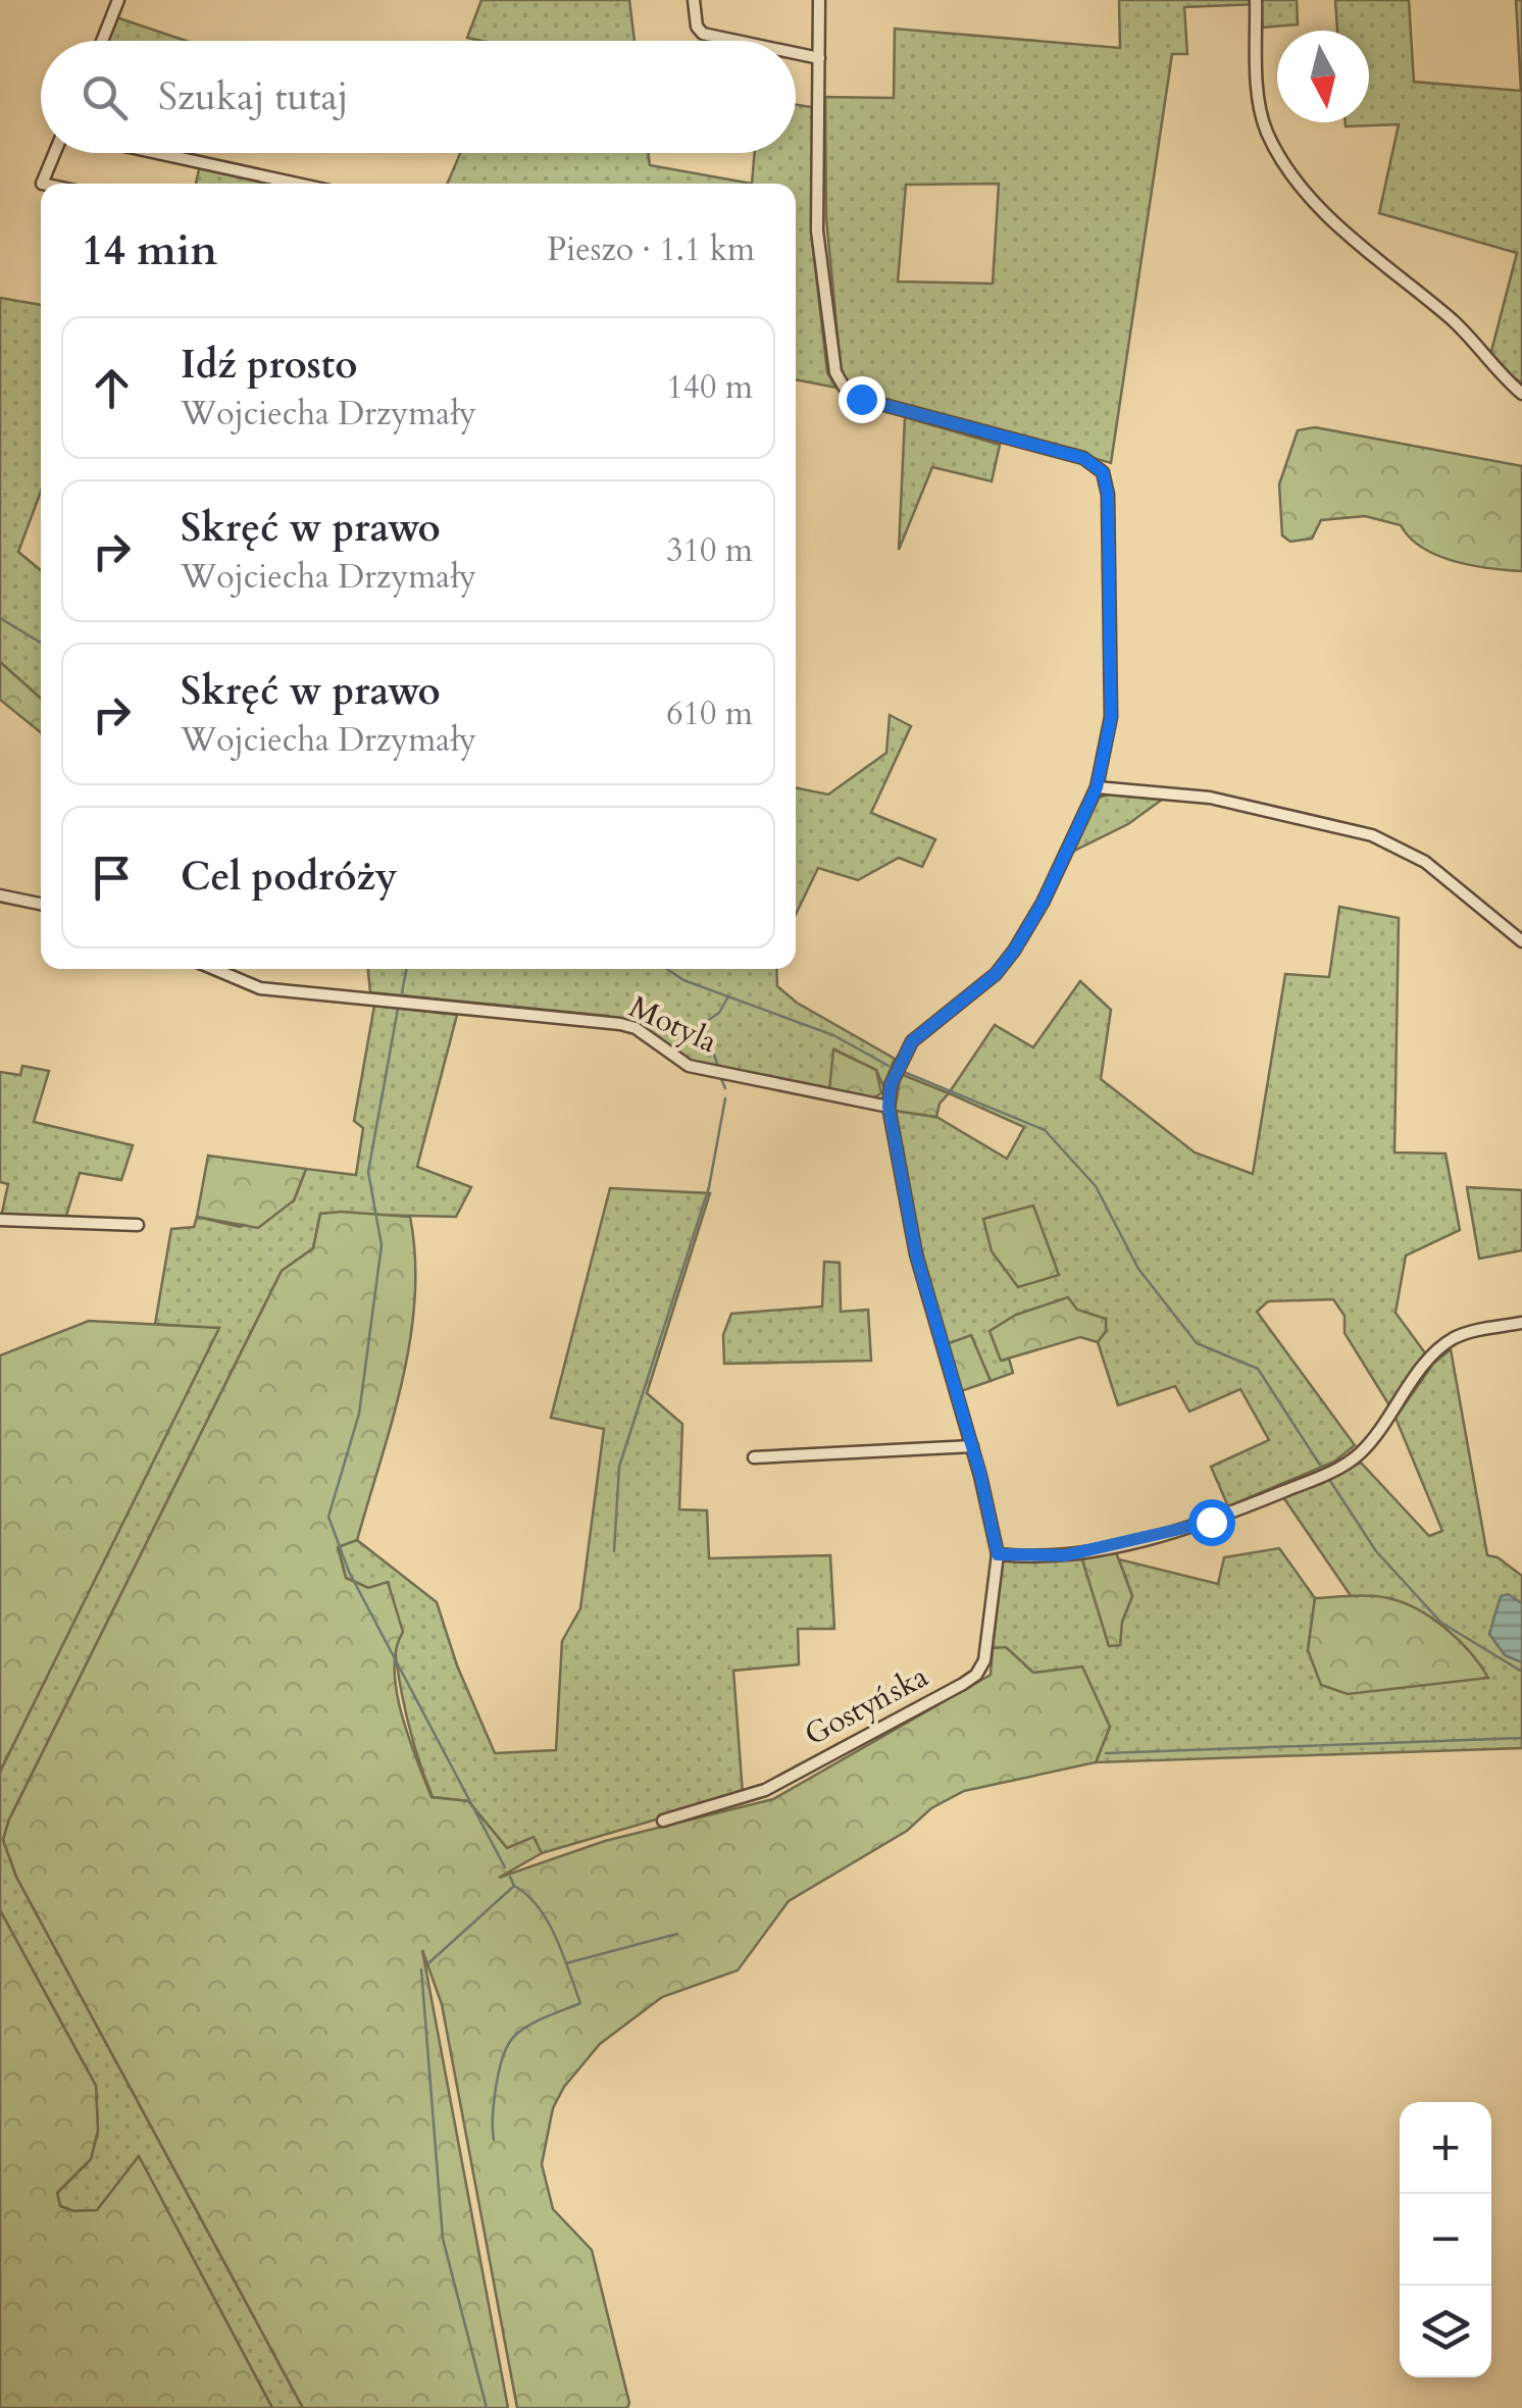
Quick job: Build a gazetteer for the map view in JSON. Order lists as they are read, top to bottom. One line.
{"streets":{"street":["Motyla","Gostyńska"]},"north":"bottom","page":{"search":"Szukaj tutaj","heading":["14 min","Pieszo · 1.1 km"],"list":[["Idź prosto","Wojciecha Drzymały","140 m"],["Skręć w prawo","Wojciecha Drzymały","310 m"],["Skręć w prawo","Wojciecha Drzymały","610 m"],"Cel podróży"],"map_buttons":["+","−"]}}
